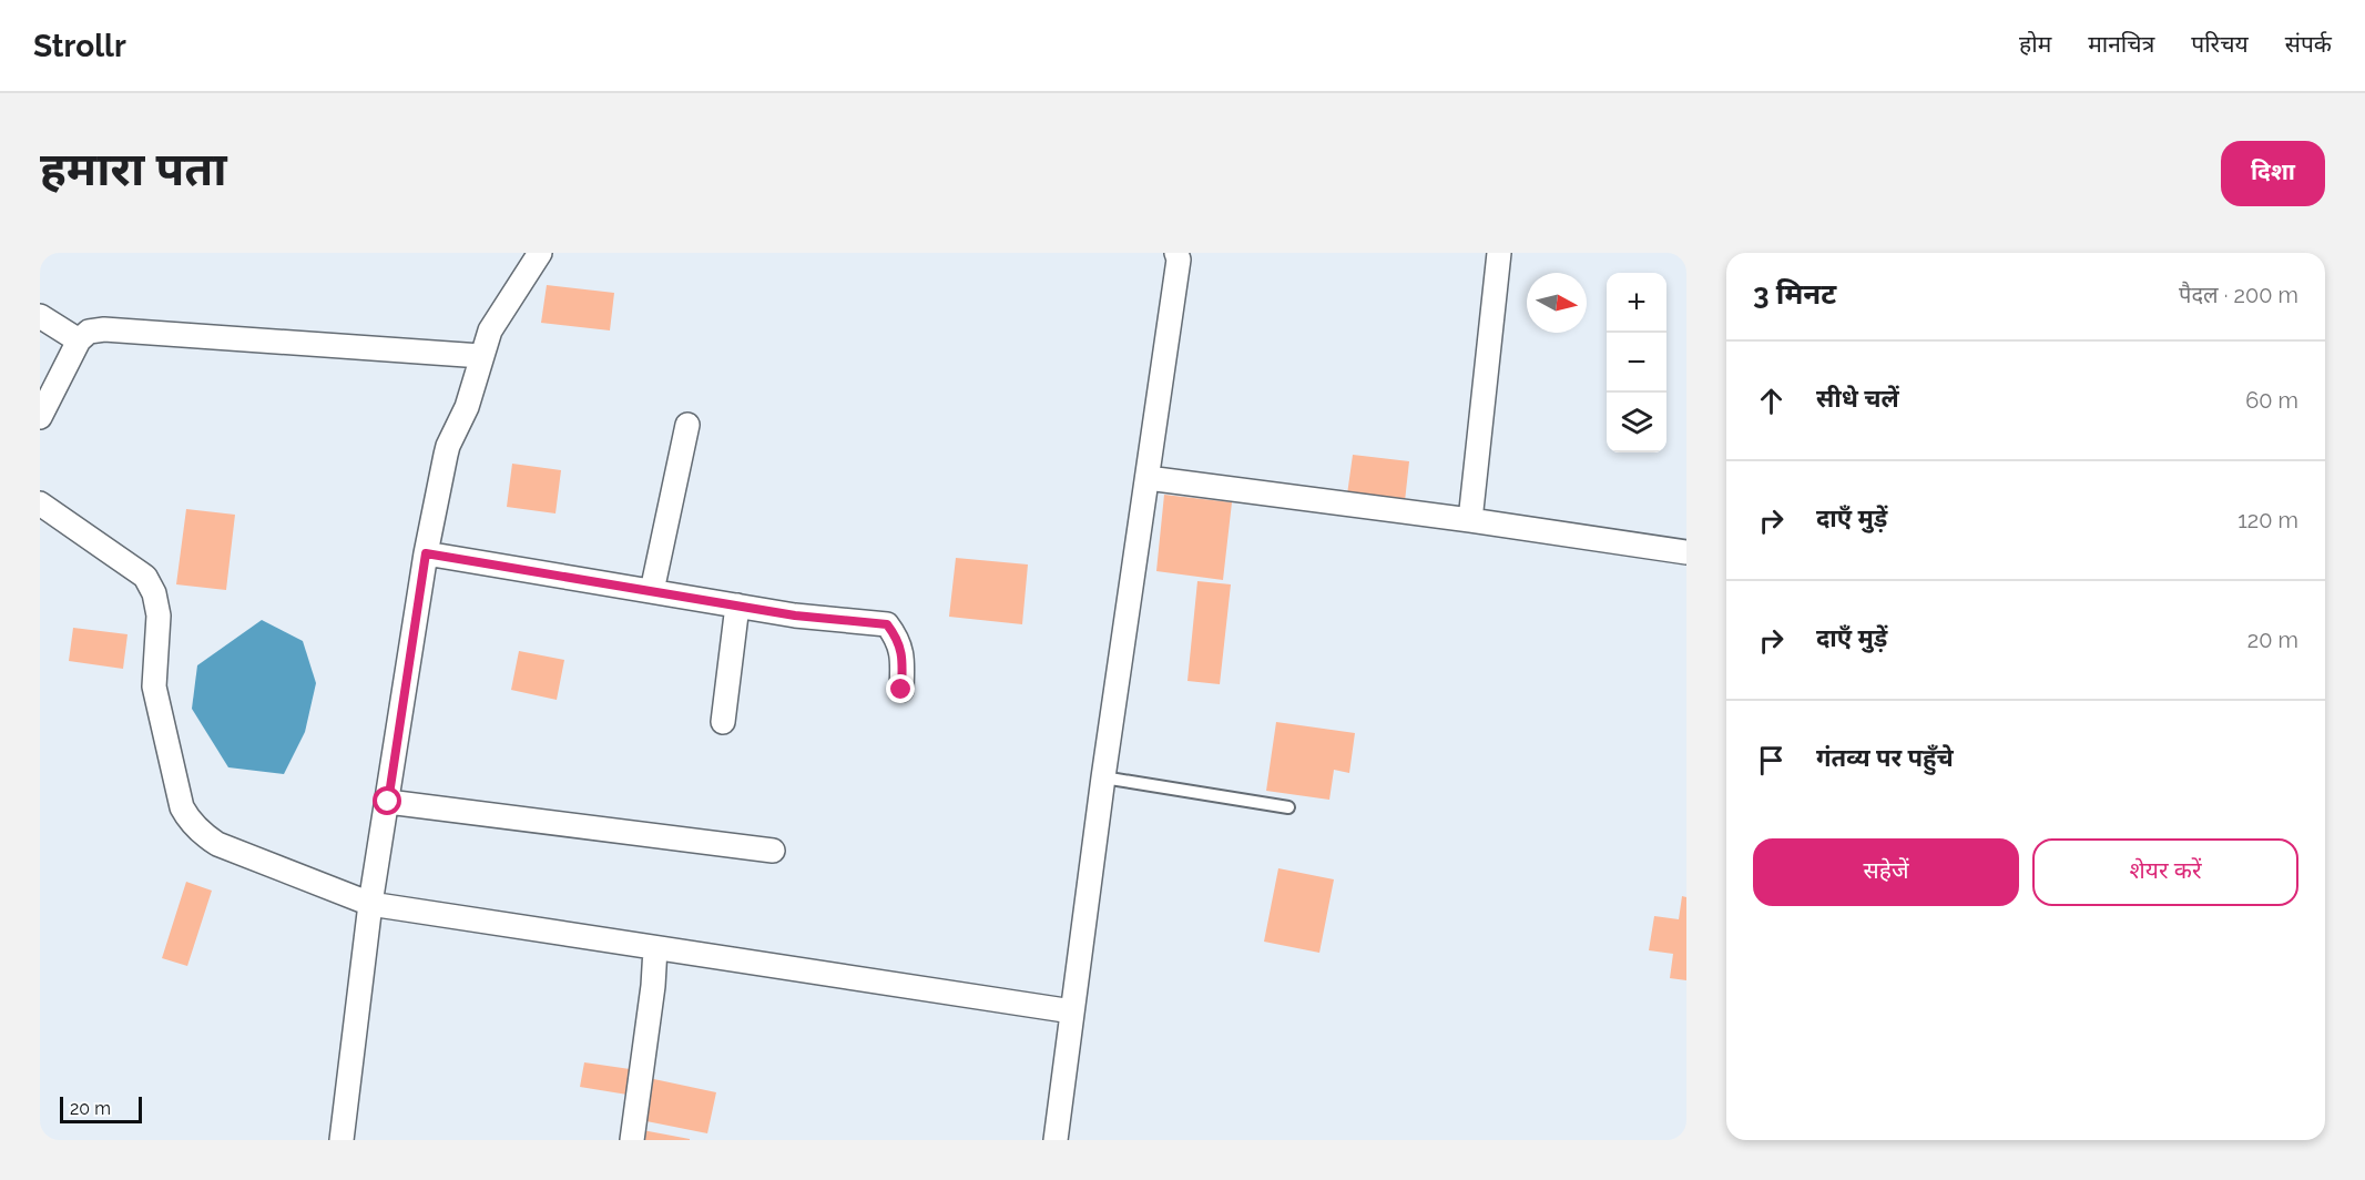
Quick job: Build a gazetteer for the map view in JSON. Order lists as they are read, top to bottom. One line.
{"scale_bar":"20 m","north":"right","page":{"header":"Strollr","nav":["होम","मानचित्र","परिचय","संपर्क"],"buttons":["दिशा",["सहेजें","शेयर करें"]],"title":"हमारा पता","heading":["3 मिनट","पैदल · 200 m"],"map_buttons":["+","−"],"list":[["सीधे चलें","60 m"],["दाएँ मुड़ें","120 m"],["दाएँ मुड़ें","20 m"],"गंतव्य पर पहुँचे"],"scale":"20 m"}}
